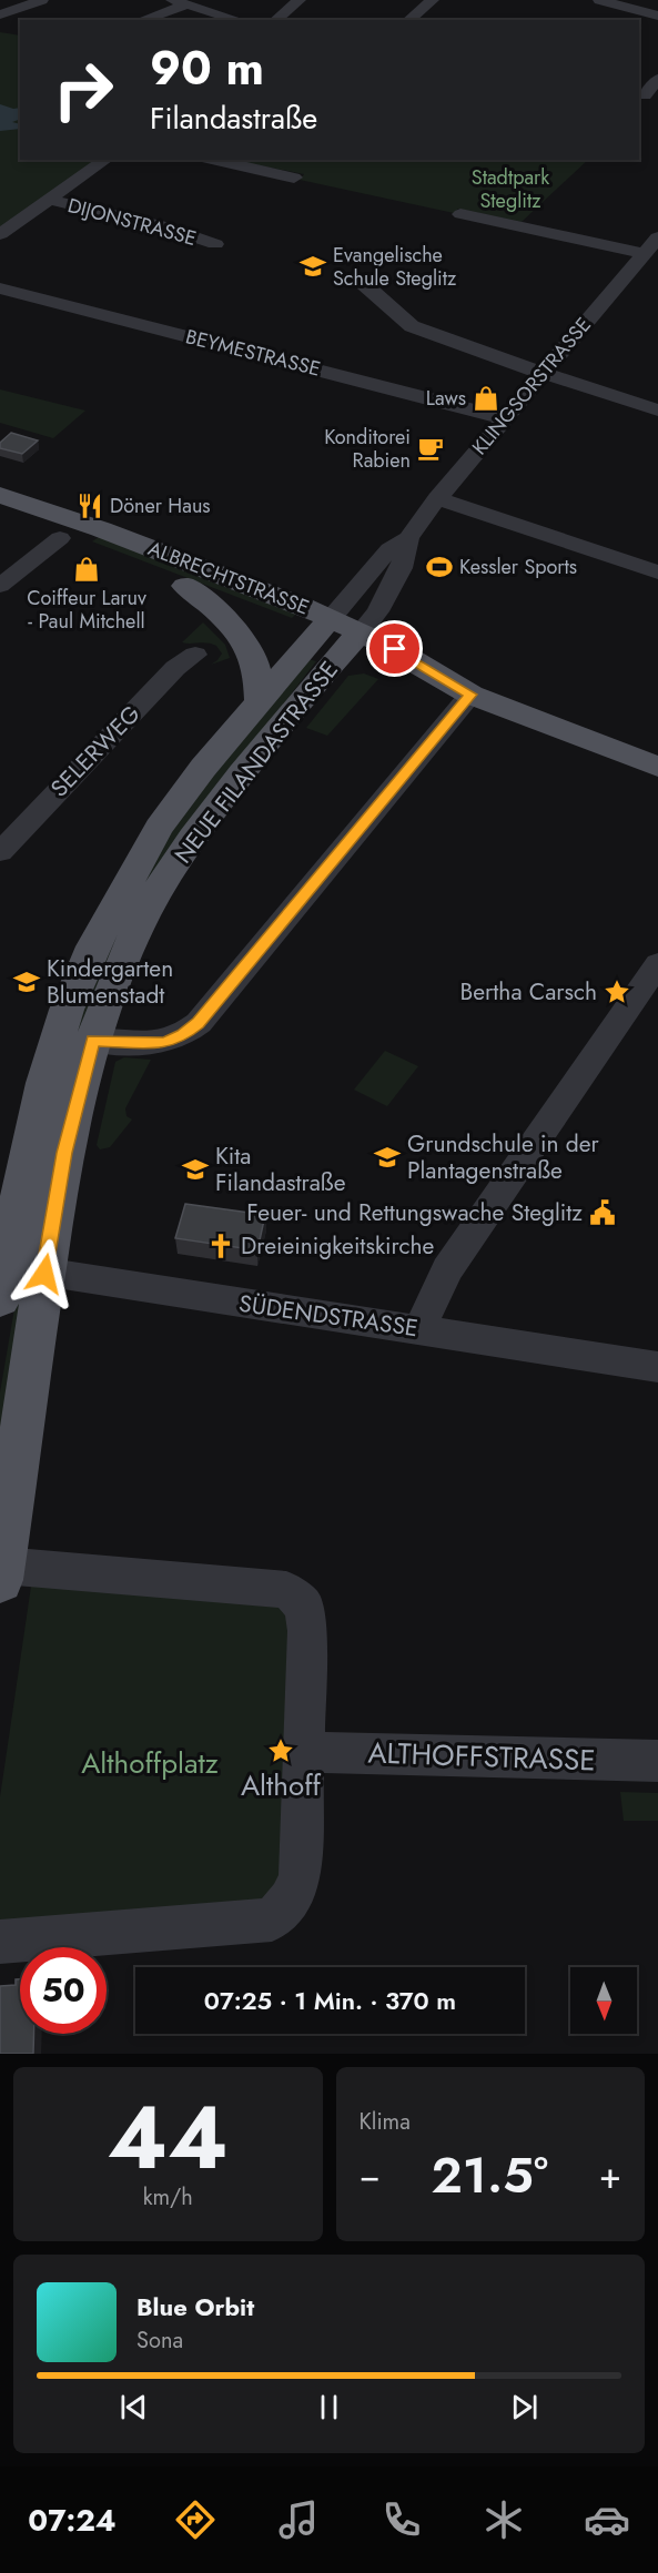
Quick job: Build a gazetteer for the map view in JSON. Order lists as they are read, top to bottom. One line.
{"streets":{"main road":["ALBRECHTSTRASSE","NEUE FILANDASTRASSE"],"street":["DIJONSTRASSE","BEYMESTRASSE","KLINGSORSTRASSE","SELERWEG","SÜDENDSTRASSE","ALTHOFFSTRASSE"]},"crossings":[["BEYMESTRASSE","KLINGSORSTRASSE"],["KLINGSORSTRASSE","ALBRECHTSTRASSE"],["KLINGSORSTRASSE","NEUE FILANDASTRASSE"],["ALBRECHTSTRASSE","NEUE FILANDASTRASSE"],["NEUE FILANDASTRASSE","SÜDENDSTRASSE"]],"parks":["Stadtpark Steglitz","Althoffplatz"],"places":{"school or university":["Evangelische Schule Steglitz","Kindergarten Blumenstadt","Grundschule in der Plantagenstraße","Kita Filandastraße"],"shop":["Laws","Coiffeur Laruv - Paul Mitchell"],"cafe":["Konditorei Rabien"],"restaurant":["Döner Haus"],"sports":["Kessler Sports"],"place":["Bertha Carsch","Althoff"],"public building":["Feuer- und Rettungswache Steglitz"],"church":["Dreieinigkeitskirche"]},"north":"bottom","page":{"turn":["90 m","Filandastraße"],"limit":"50","trip":"07:25 · 1 Min. · 370 m","tile":[["44","km/h"],"Klima"],"heat":["−","21.5°","+"],"song":["Blue Orbit","Sona"],"tabs":"07:24"}}
